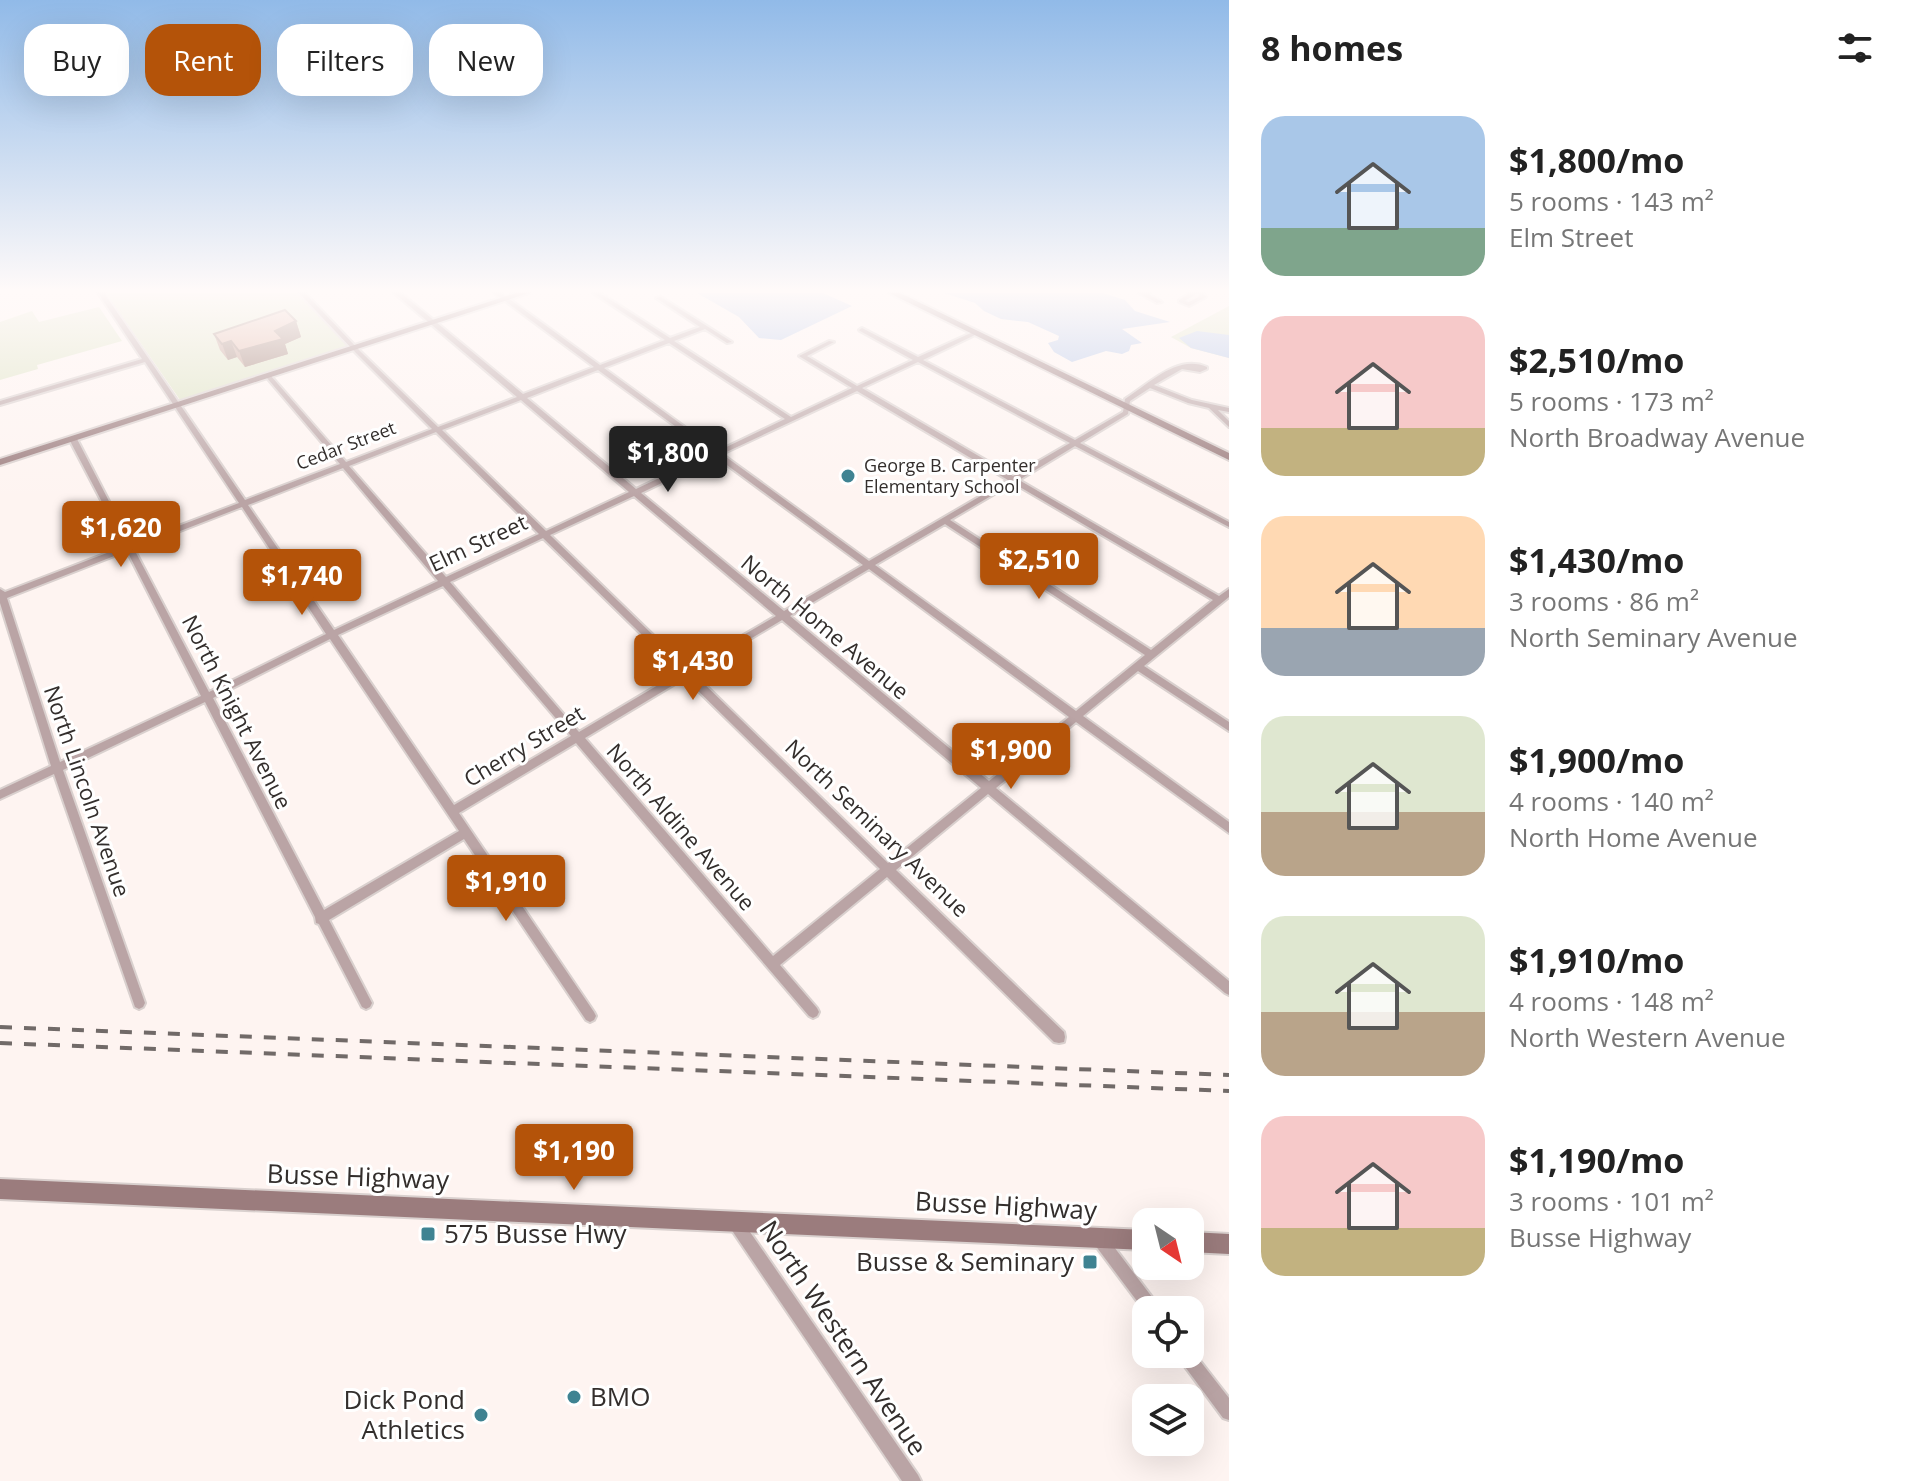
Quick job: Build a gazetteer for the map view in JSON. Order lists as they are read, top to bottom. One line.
{"streets":{"main road":["Busse Highway"],"street":["Cedar Street","Elm Street","North Home Avenue","North Knight Avenue","Cherry Street","North Lincoln Avenue","North Aldine Avenue","North Seminary Avenue","North Western Avenue"]},"crossings":[["Cedar Street","North Home Avenue"],["Cedar Street","North Knight Avenue"],["Cedar Street","North Lincoln Avenue"],["Cedar Street","North Aldine Avenue"],["Cedar Street","North Seminary Avenue"],["Elm Street","North Home Avenue"],["Elm Street","North Knight Avenue"],["Elm Street","North Lincoln Avenue"],["Elm Street","North Aldine Avenue"],["Elm Street","North Seminary Avenue"],["North Home Avenue","Cherry Street"],["Cherry Street","North Aldine Avenue"],["Cherry Street","North Seminary Avenue"],["Busse Highway","North Western Avenue"]],"places":{"other":["George B. Carpenter Elementary School","BMO","Dick Pond Athletics"],"transit":["575 Busse Hwy","Busse & Seminary"]},"north":"bottom right","page":{"heading":"8 homes","chip":["Buy","Rent","Filters","New"],"list":[{"name":"$1,800/mo","note":"5 rooms · 143 m² · Elm Street"},{"name":"$2,510/mo","note":"5 rooms · 173 m² · North Broadway Avenue"},{"name":"$1,430/mo","note":"3 rooms · 86 m² · North Seminary Avenue"},{"name":"$1,900/mo","note":"4 rooms · 140 m² · North Home Avenue"},{"name":"$1,910/mo","note":"4 rooms · 148 m² · North Western Avenue"},{"name":"$1,190/mo","note":"3 rooms · 101 m² · Busse Highway"}],"price":["$1,800","$1,620","$2,510","$1,740","$1,430","$1,900","$1,910","$1,190"]}}
